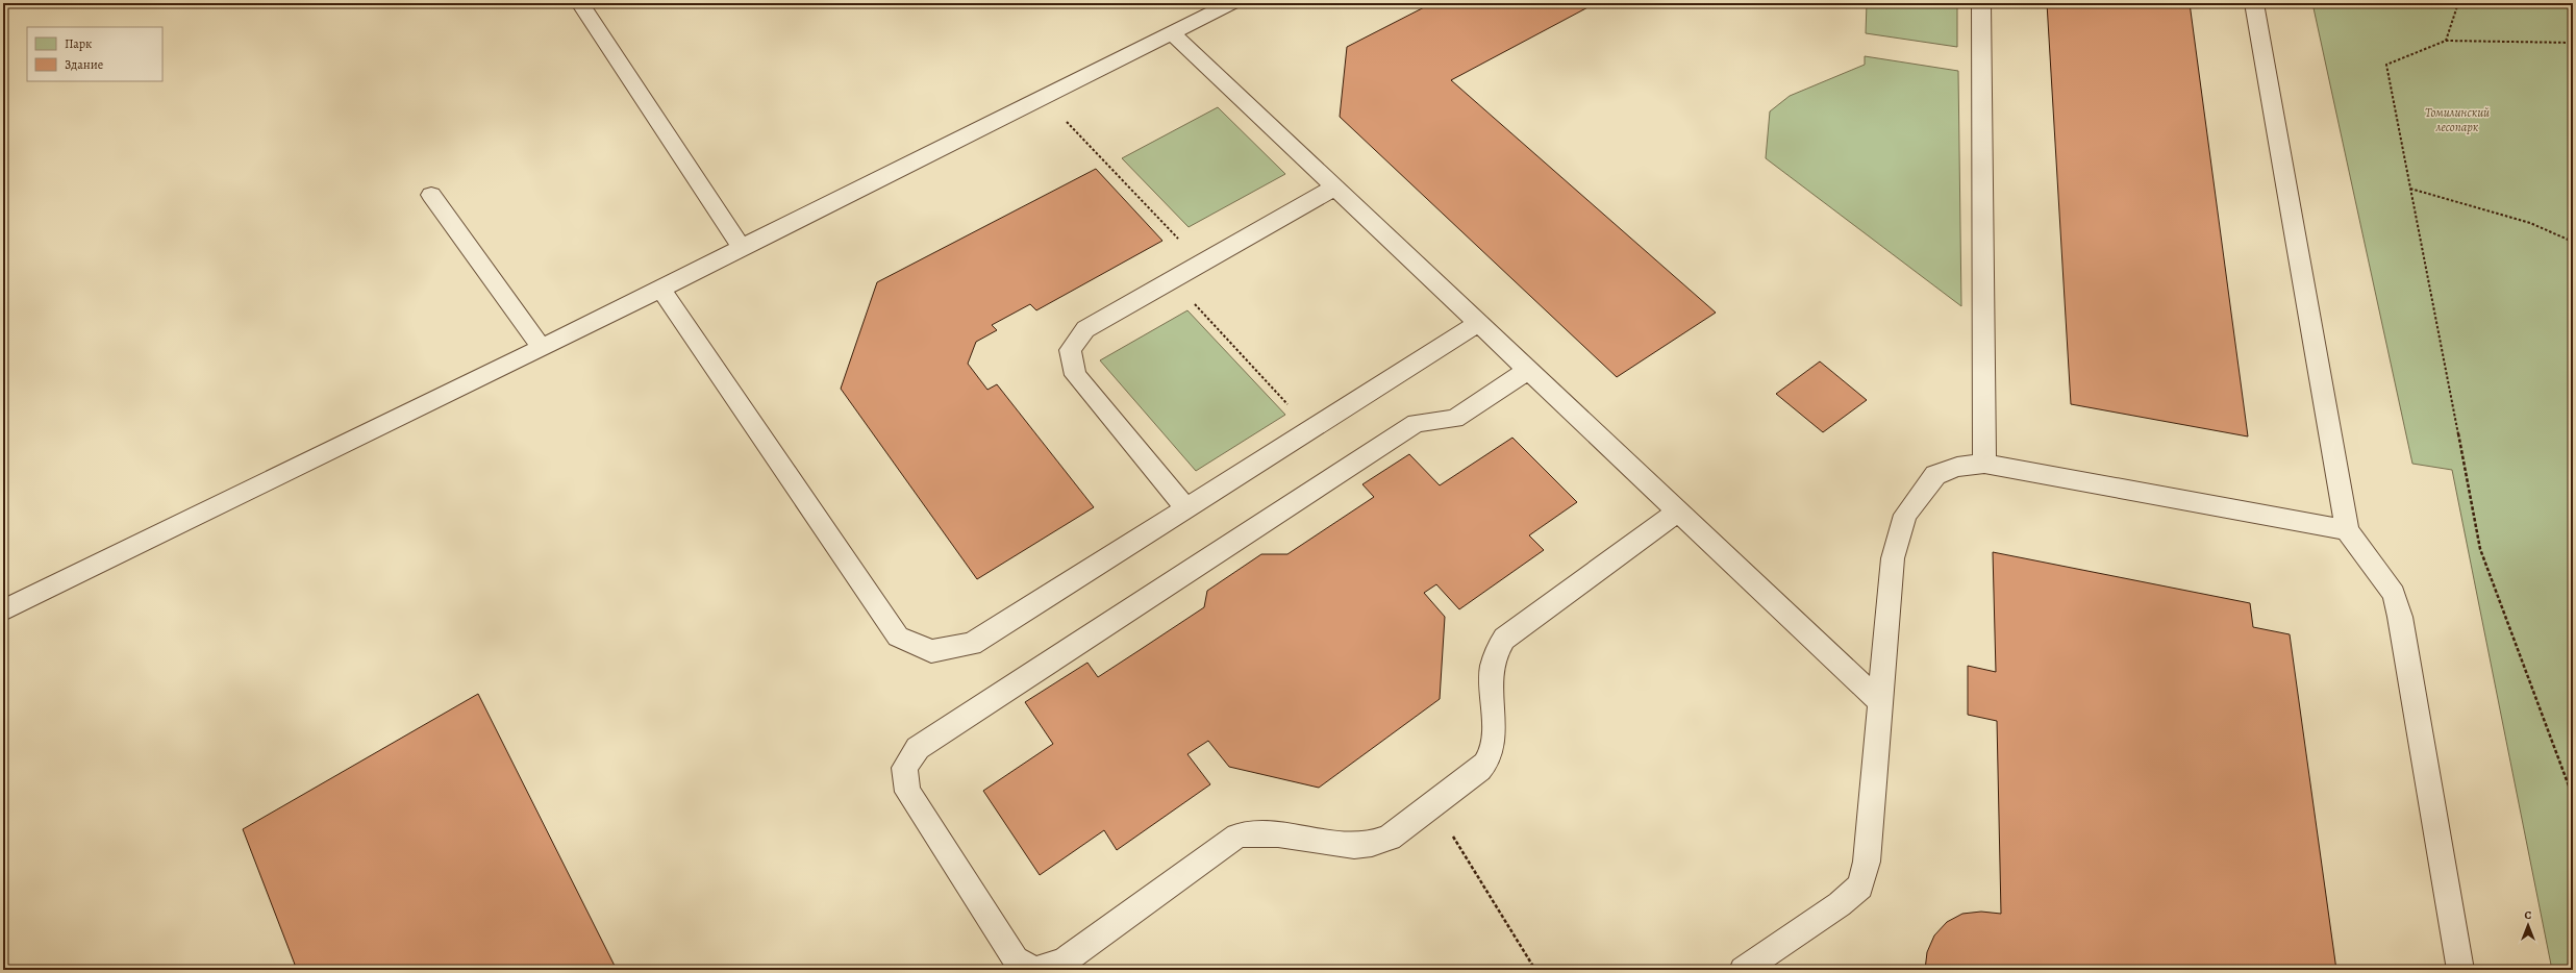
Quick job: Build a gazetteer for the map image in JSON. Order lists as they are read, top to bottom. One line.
{"parks":["Томилинский лесопарк"],"legend":["Парк","Здание"],"north":"top"}
